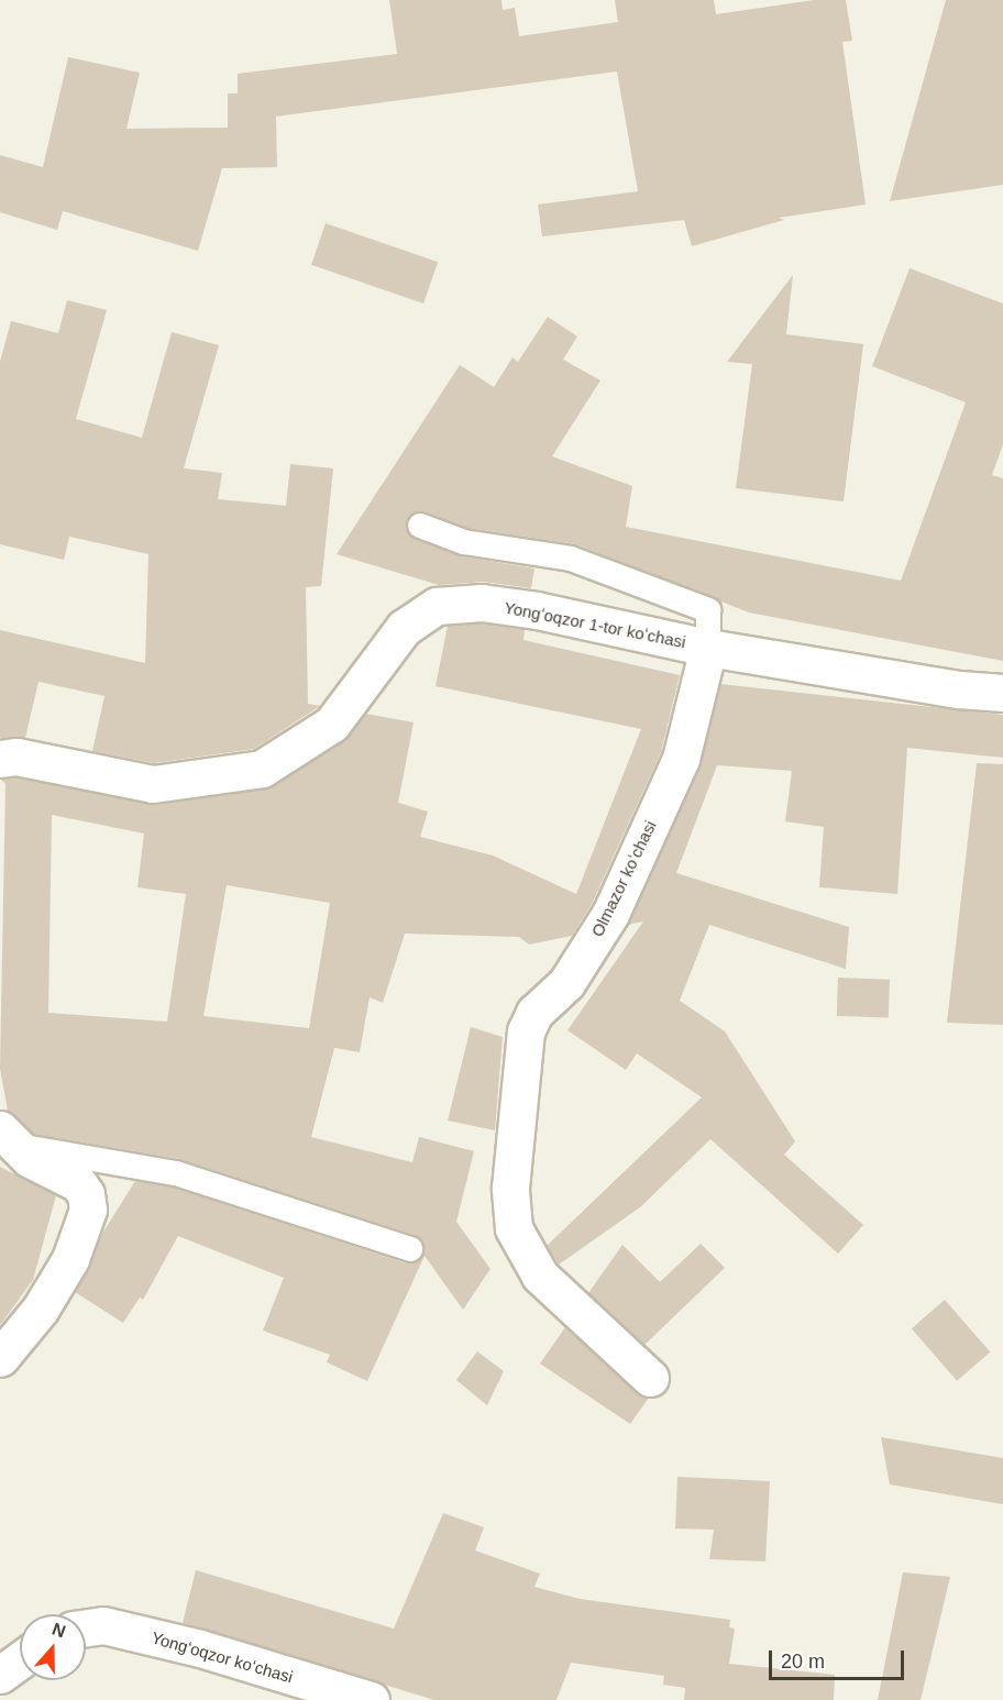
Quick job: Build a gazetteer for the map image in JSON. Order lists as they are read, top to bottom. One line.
{"streets":{"street":["Yongʻoqzor 1-tor koʻchasi","Olmazor koʻchasi","Yongʻoqzor koʻchasi"]},"crossings":[["Yongʻoqzor 1-tor koʻchasi","Olmazor koʻchasi"]],"scale_bar":"20 m","north":"top"}
